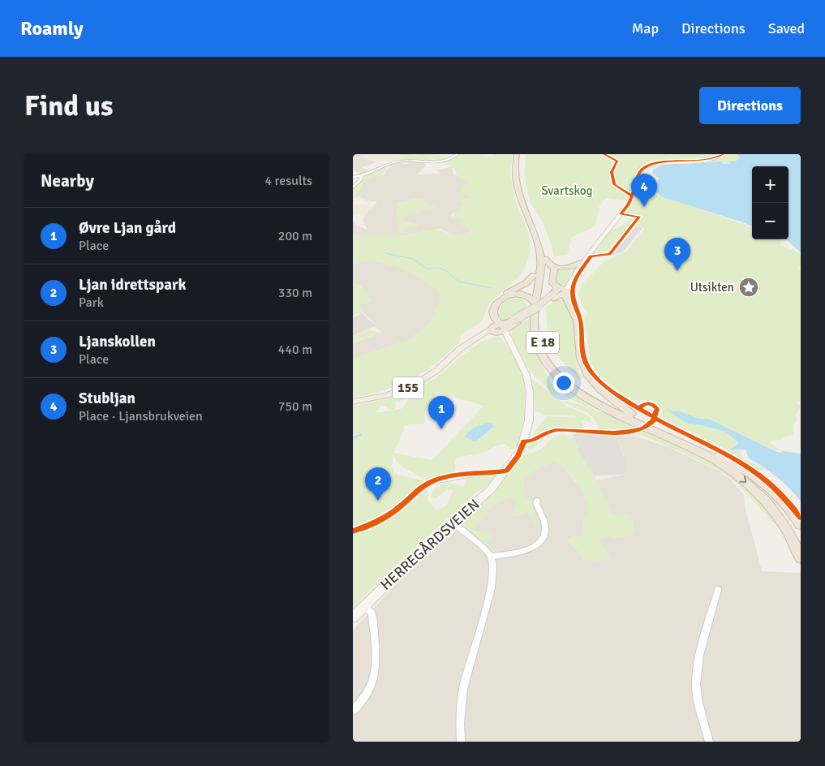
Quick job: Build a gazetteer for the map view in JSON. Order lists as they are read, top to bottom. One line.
{"streets":{"highway":["E 18"],"main road":["155","HERREGÅRDSVEIEN"]},"crossings":[["E 18","155"],["E 18","HERREGÅRDSVEIEN"],["155","HERREGÅRDSVEIEN"]],"parks":["Svartskog"],"places":{"place":["Utsikten"]},"page":{"header":"Roamly","nav":["Map","Directions","Saved"],"buttons":"Directions","title":"Find us","heading":["Nearby","4 results"],"map_buttons":["+","−"],"pins":["4","3","1","2"],"list":[{"mark":"1","name":"Øvre Ljan gård","note":"Place","value":"200 m"},{"mark":"2","name":"Ljan idrettspark","note":"Park","value":"330 m"},{"mark":"3","name":"Ljanskollen","note":"Place","value":"440 m"},{"mark":"4","name":"Stubljan","note":"Place · Ljansbrukveien","value":"750 m"}]}}
